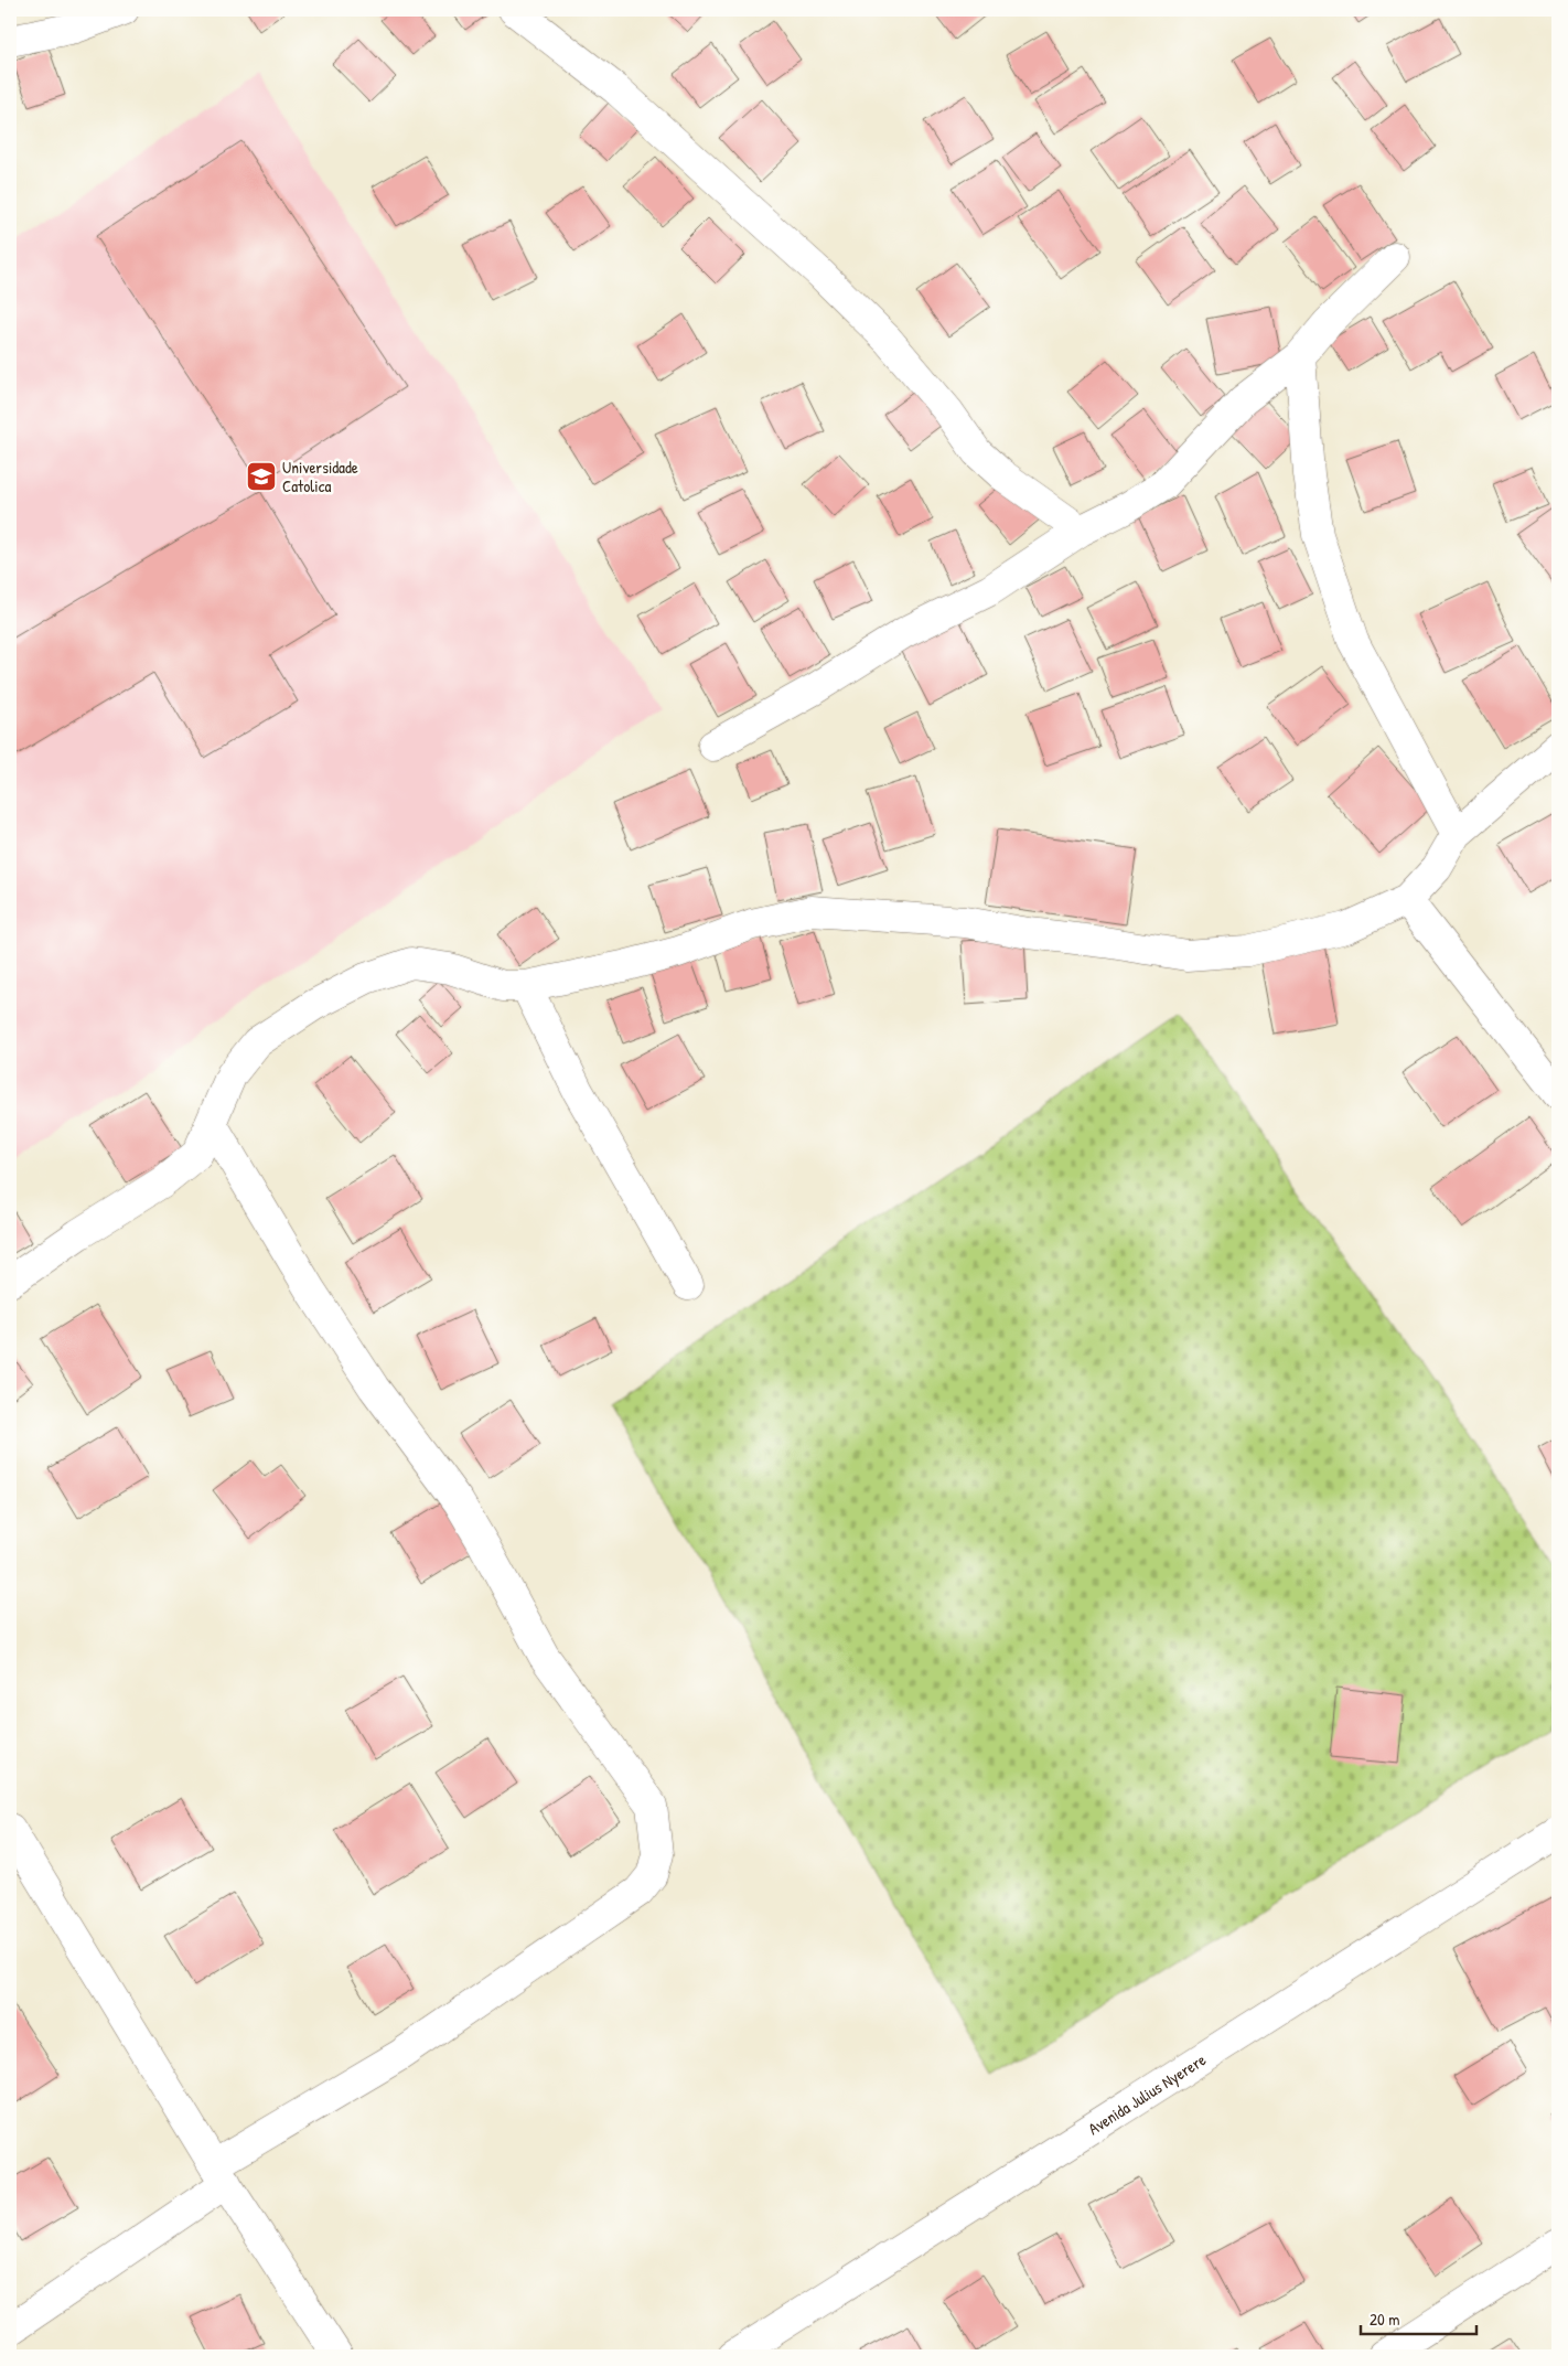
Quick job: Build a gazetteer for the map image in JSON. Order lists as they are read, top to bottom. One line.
{"streets":{"street":["Avenida Julius Nyerere"]},"places":{"school or university":["Universidade Catolica"]},"scale_bar":"20 m"}
